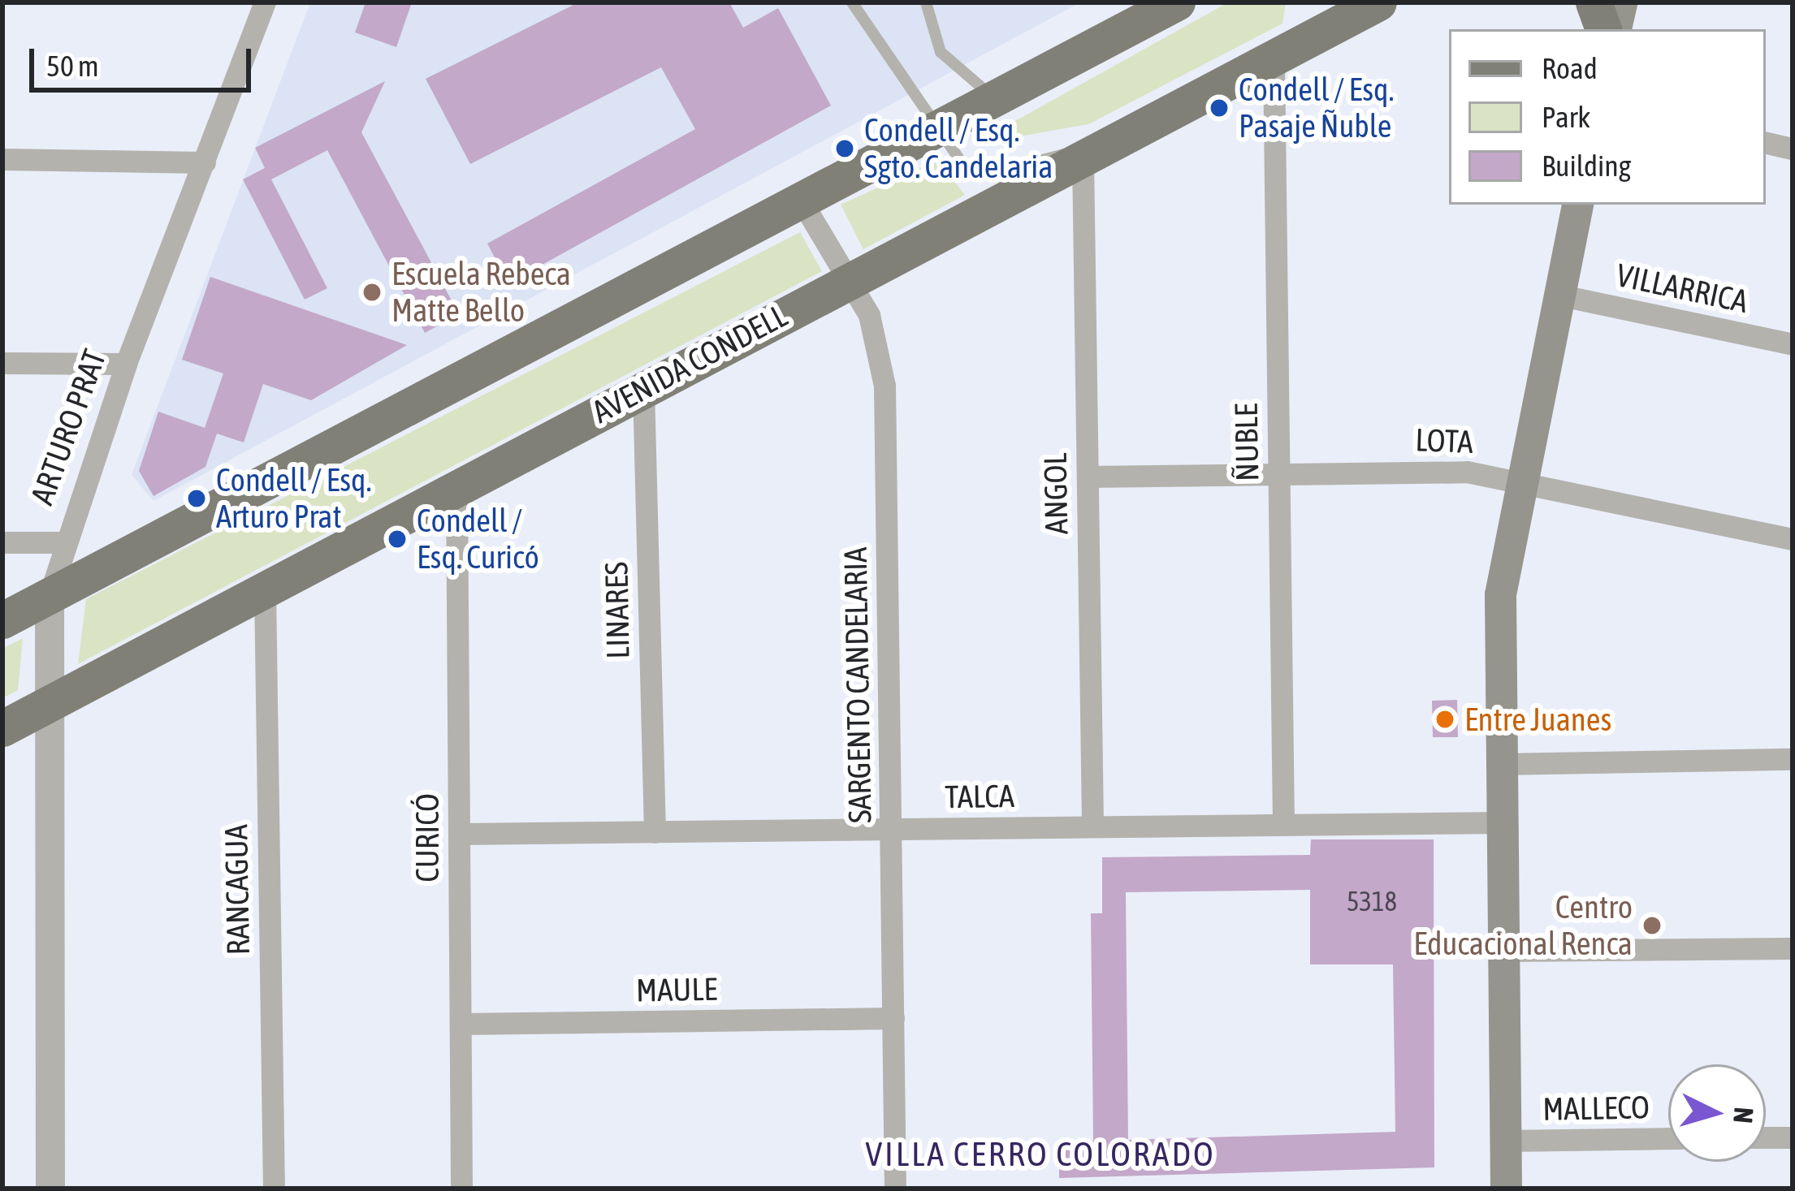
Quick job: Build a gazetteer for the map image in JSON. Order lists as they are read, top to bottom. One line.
{"streets":{"main road":["AVENIDA CONDELL"],"street":["VILLARRICA","ARTURO PRAT","LOTA","ÑUBLE","ANGOL","LINARES","SARGENTO CANDELARIA","TALCA","CURICÓ","RANCAGUA","MAULE","MALLECO"]},"crossings":[["AVENIDA CONDELL","ARTURO PRAT"],["AVENIDA CONDELL","ÑUBLE"],["AVENIDA CONDELL","ANGOL"],["AVENIDA CONDELL","LINARES"],["AVENIDA CONDELL","SARGENTO CANDELARIA"],["AVENIDA CONDELL","CURICÓ"],["AVENIDA CONDELL","RANCAGUA"],["LOTA","ÑUBLE"],["LOTA","ANGOL"],["ÑUBLE","TALCA"],["ANGOL","TALCA"],["LINARES","TALCA"],["SARGENTO CANDELARIA","TALCA"],["SARGENTO CANDELARIA","MAULE"],["TALCA","CURICÓ"],["CURICÓ","MAULE"]],"districts":["VILLA CERRO COLORADO"],"places":["Condell / Esq. Pasaje Ñuble","Condell / Esq. Sgto. Candelaria","Escuela Rebeca Matte Bello","Condell / Esq. Arturo Prat","Condell / Esq. Curicó","Entre Juanes","Centro Educacional Renca"],"house_numbers":["5318"],"legend":["Road","Park","Building"],"scale_bar":"50 m","north":"right"}
